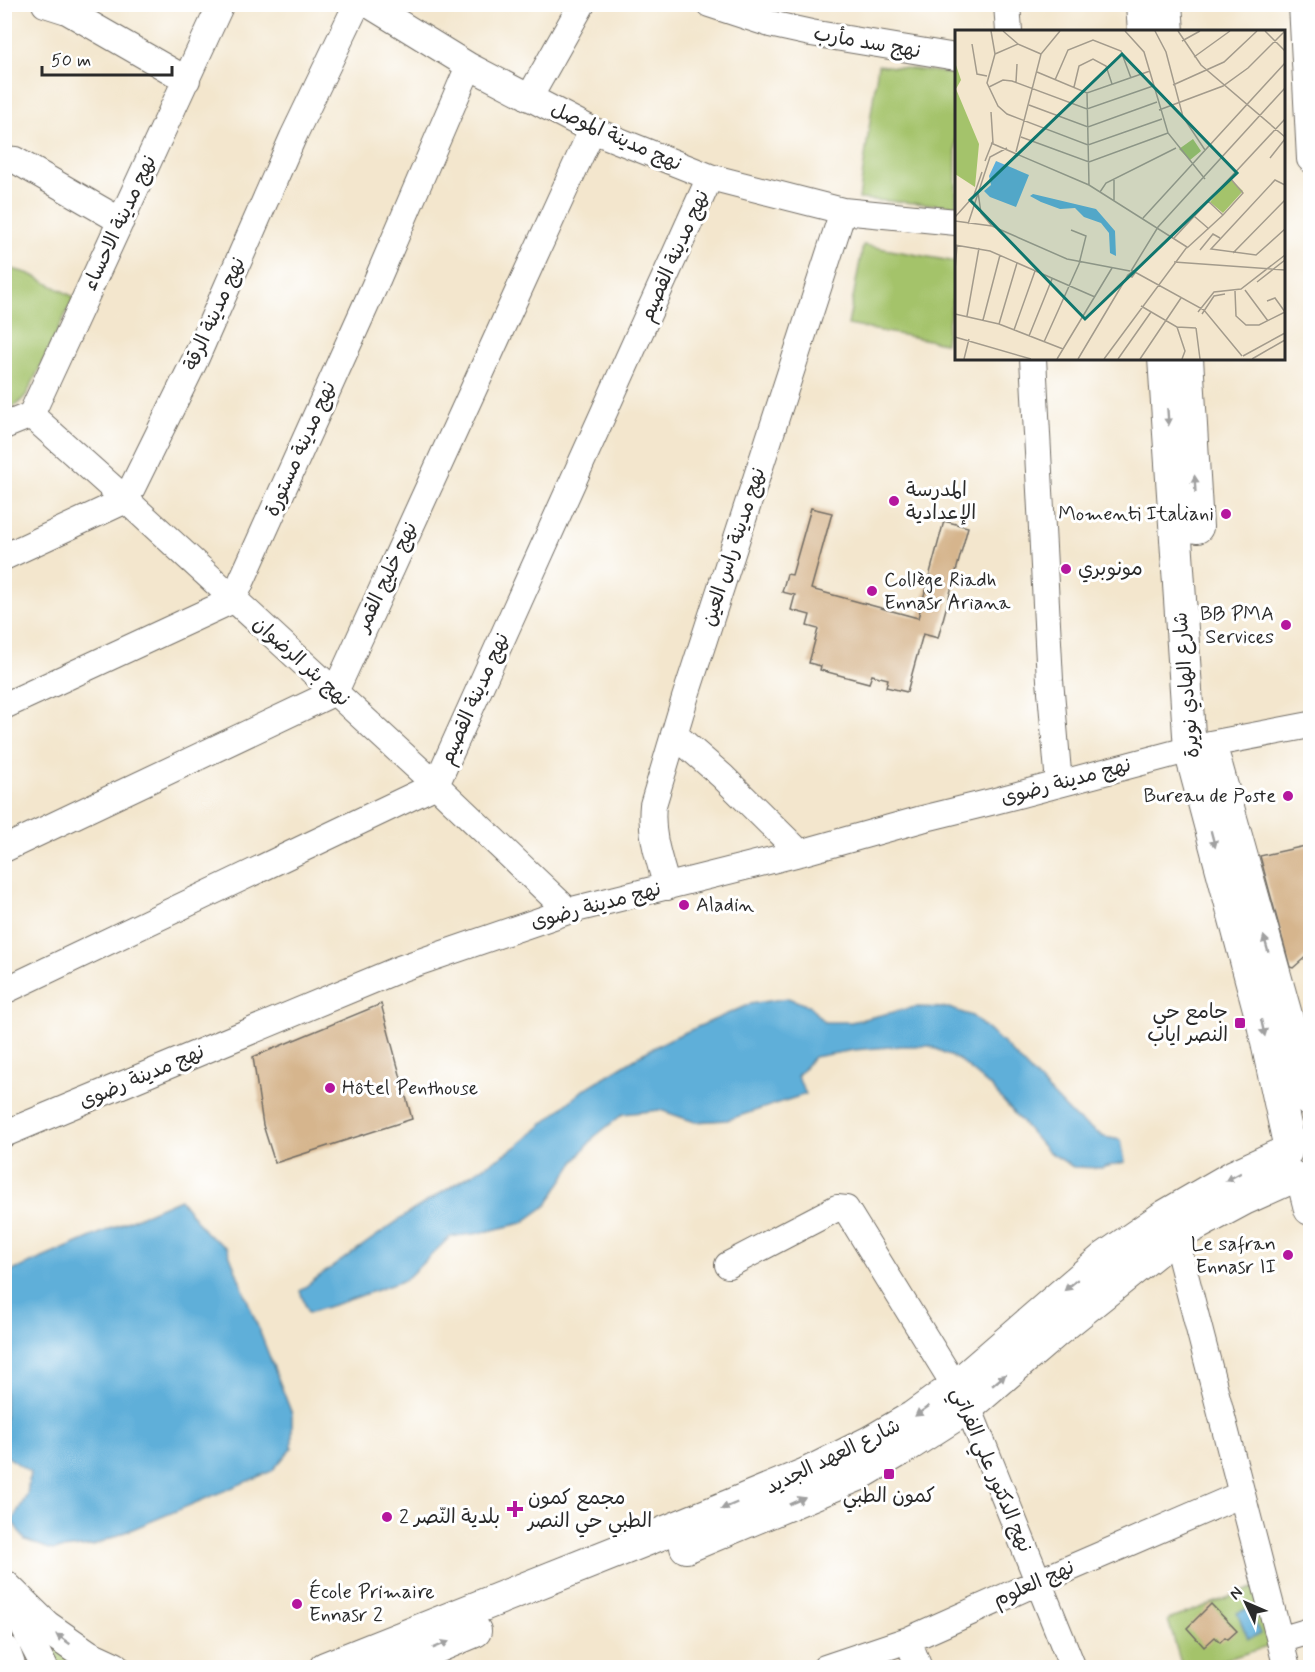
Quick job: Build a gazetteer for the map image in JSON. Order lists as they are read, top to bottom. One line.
{"streets":{"main road":["شارع الهادي نويرة","شارع العهد الجديد"],"street":["نهج سد مأرب","نهج مدينة الموصل","نهج مدينة الاحساء","نهج مدينة القصيم","نهج مدينة الرقة","نهج مدينة مستورة","نهج مدينة راس العين","نهج خليج القمر","نهج بئر الرضوان","نهج مدينة رضوى","نهج الدكتور علي الفراتي","نهج العلوم"]},"crossings":[["نهج مدينة الموصل","نهج مدينة القصيم"],["نهج مدينة الموصل","نهج مدينة مستورة"],["نهج مدينة الموصل","نهج مدينة راس العين"],["نهج مدينة الموصل","نهج خليج القمر"],["نهج مدينة الاحساء","نهج بئر الرضوان"],["نهج مدينة القصيم","نهج بئر الرضوان"],["نهج مدينة الرقة","نهج بئر الرضوان"],["نهج مدينة مستورة","نهج بئر الرضوان"],["نهج مدينة راس العين","نهج مدينة رضوى"],["نهج خليج القمر","نهج بئر الرضوان"],["نهج بئر الرضوان","نهج مدينة رضوى"],["شارع الهادي نويرة","نهج مدينة رضوى"],["شارع الهادي نويرة","شارع العهد الجديد"],["شارع العهد الجديد","نهج الدكتور علي الفراتي"],["نهج الدكتور علي الفراتي","نهج العلوم"]],"places":{"other":["المدرسة الإعدادية","Momenti Italiani","مونوبري","Collège Riadh Ennasr Ariana","BB PMA Services","Bureau de Poste","Aladin","Hôtel Penthouse","Le safran Ennasr II","بلدية النّصر 2","École Primaire Ennasr 2"],"transit":["جامع حي النصر اياب","كمون الطبي"],"health":["مجمع كمون الطبي حي النصر"]},"scale_bar":"50 m","north":"top left"}
